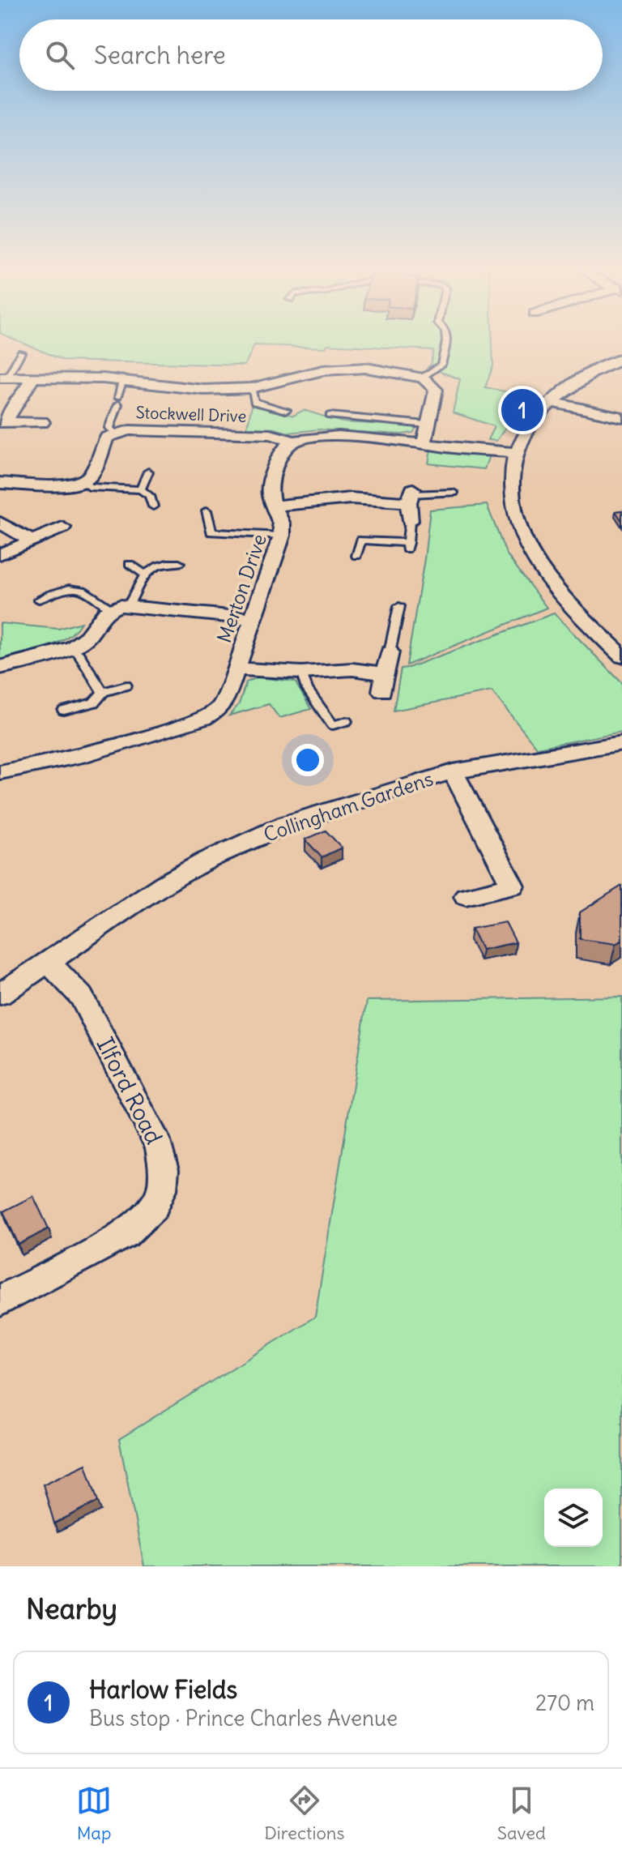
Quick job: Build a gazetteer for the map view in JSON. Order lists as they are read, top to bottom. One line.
{"streets":{"street":["Stockwell Drive","Merton Drive","Collingham Gardens","Ilford Road"]},"crossings":[["Stockwell Drive","Merton Drive"],["Collingham Gardens","Ilford Road"]],"page":{"search":"Search here","pins":"1","heading":"Nearby","list":[{"mark":"1","name":"Harlow Fields","note":"Bus stop · Prince Charles Avenue","value":"270 m"}],"nav":["Map","Directions","Saved"]}}
